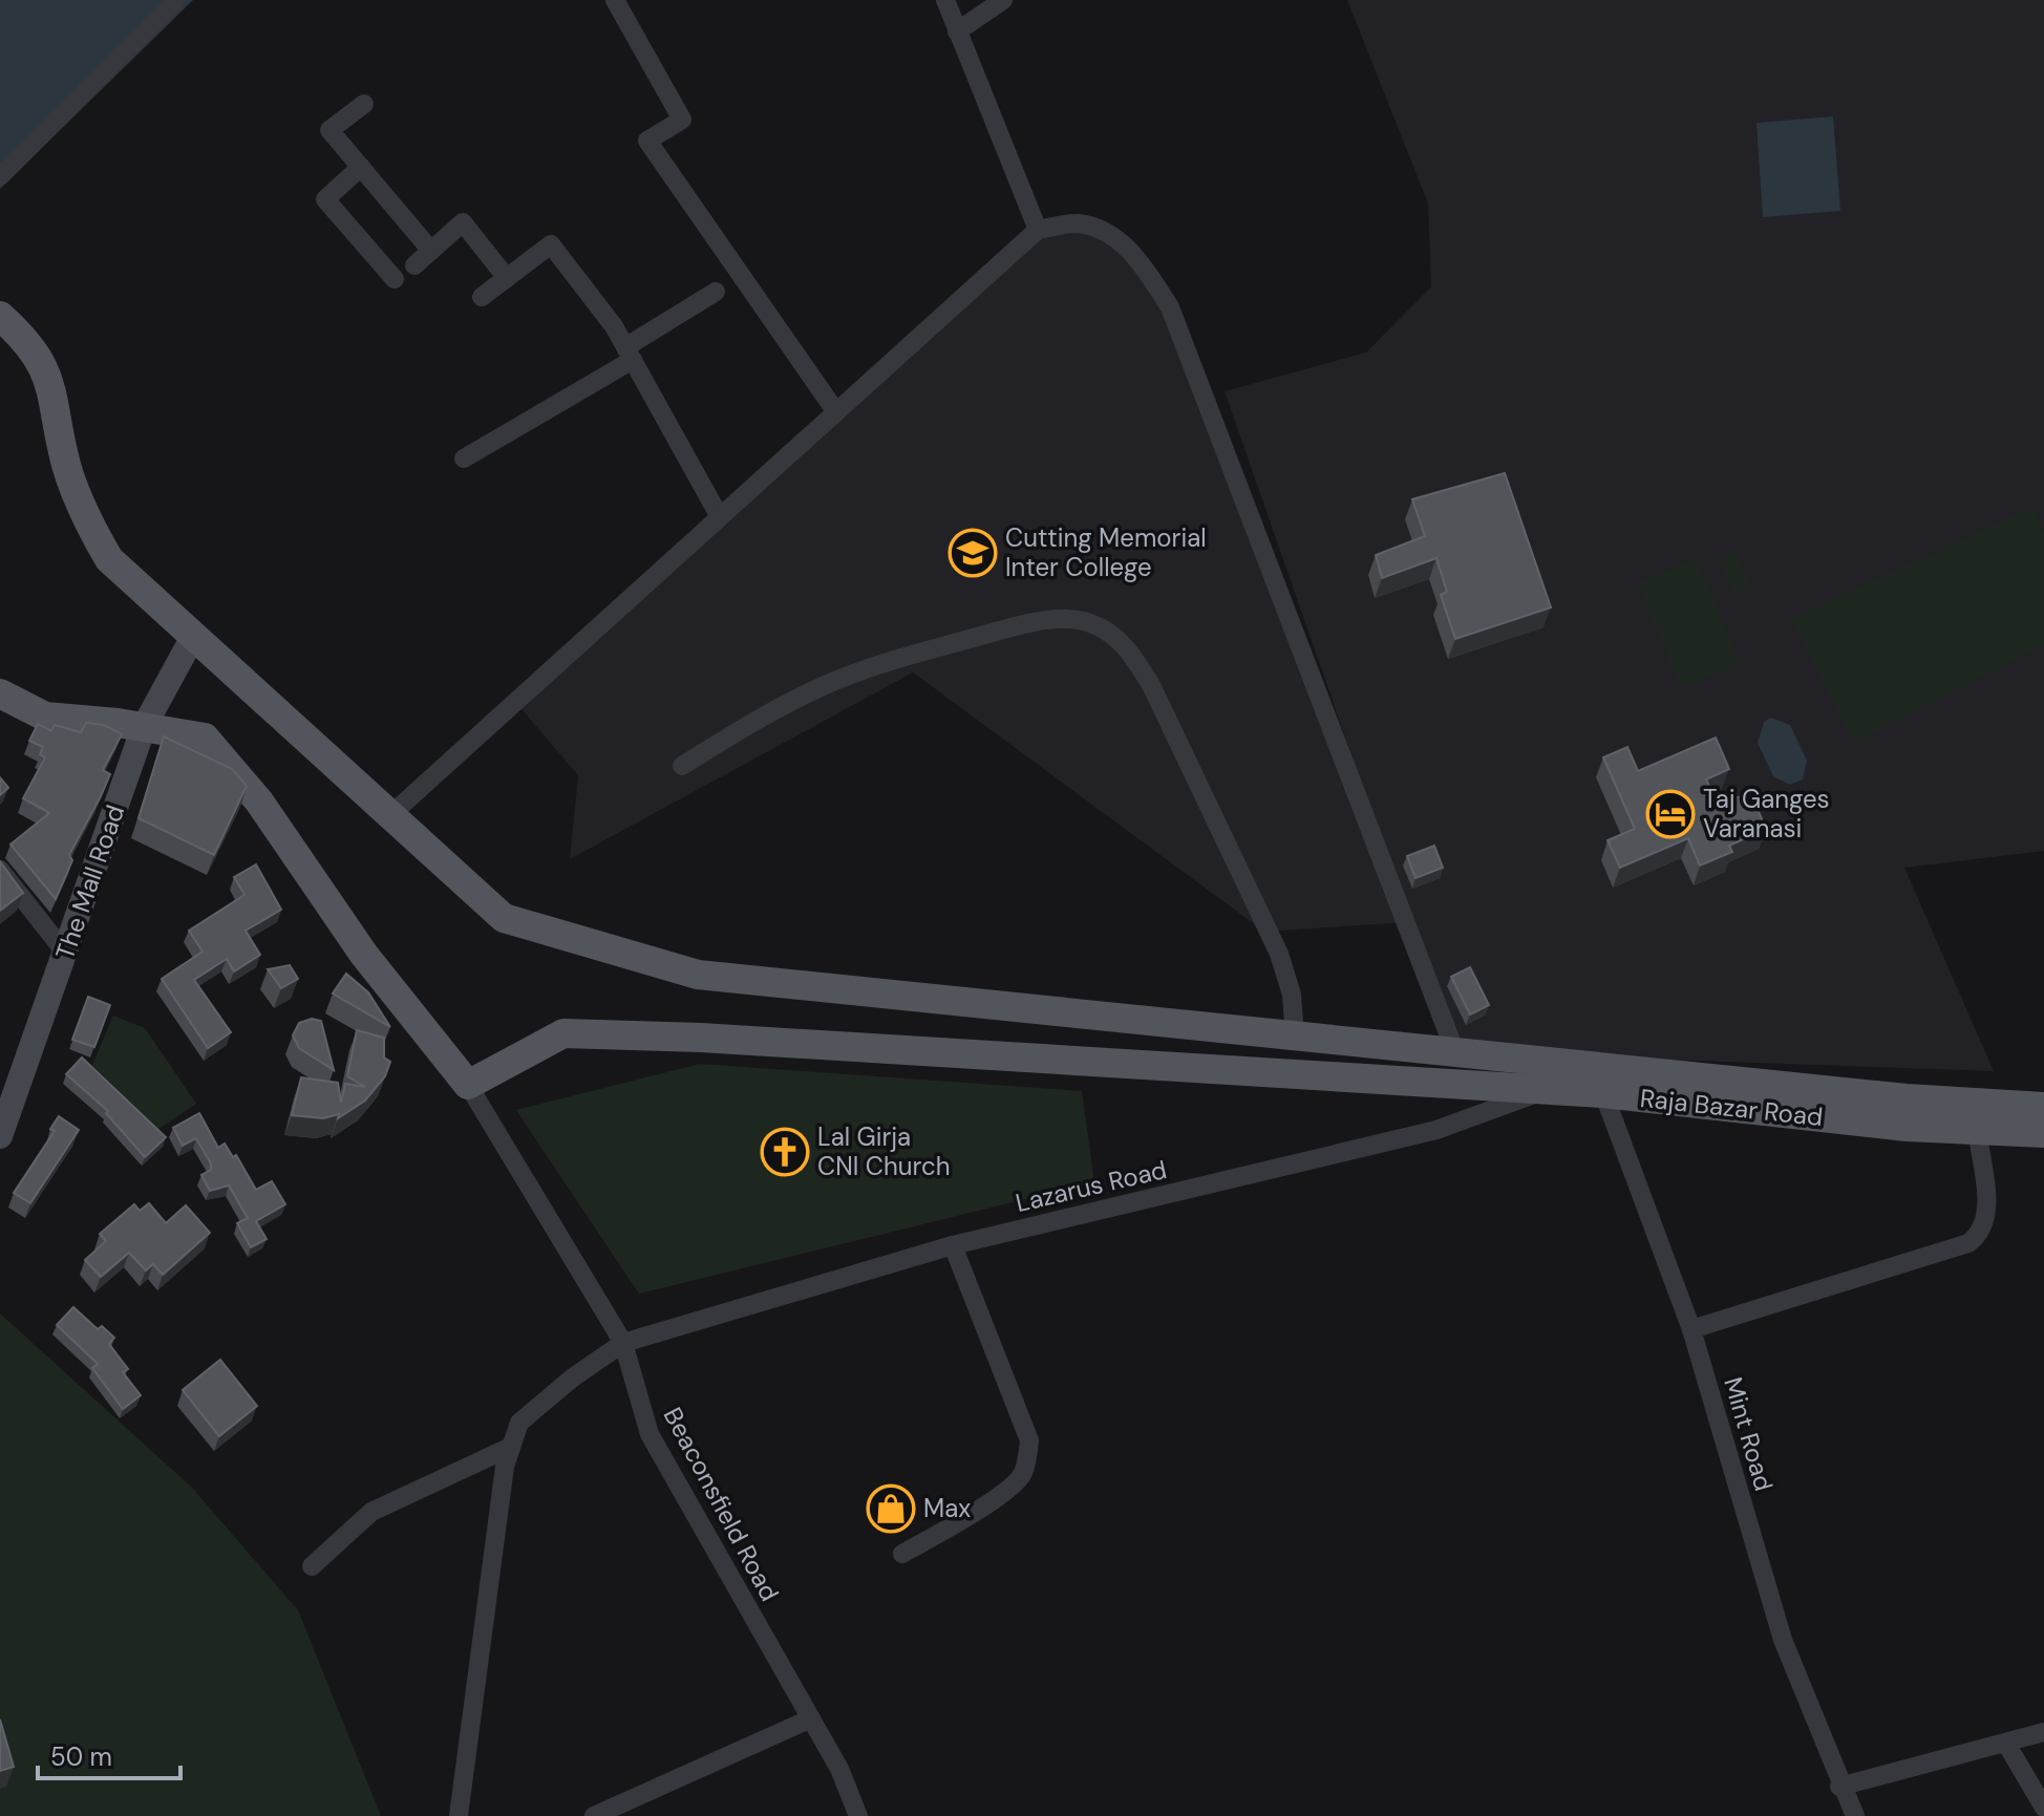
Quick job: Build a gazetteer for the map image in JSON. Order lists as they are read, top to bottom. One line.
{"streets":{"main road":["Raja Bazar Road"],"street":["The Mall Road","Lazarus Road","Mint Road","Beaconsfield Road"]},"crossings":[["The Mall Road","Raja Bazar Road"],["Raja Bazar Road","Lazarus Road"],["Raja Bazar Road","Mint Road"],["Raja Bazar Road","Beaconsfield Road"],["Lazarus Road","Beaconsfield Road"]],"places":{"school or university":["Cutting Memorial Inter College"],"hotel":["Taj Ganges Varanasi"],"church":["Lal Girja CNI Church"],"shop":["Max"]},"scale_bar":"50 m"}
